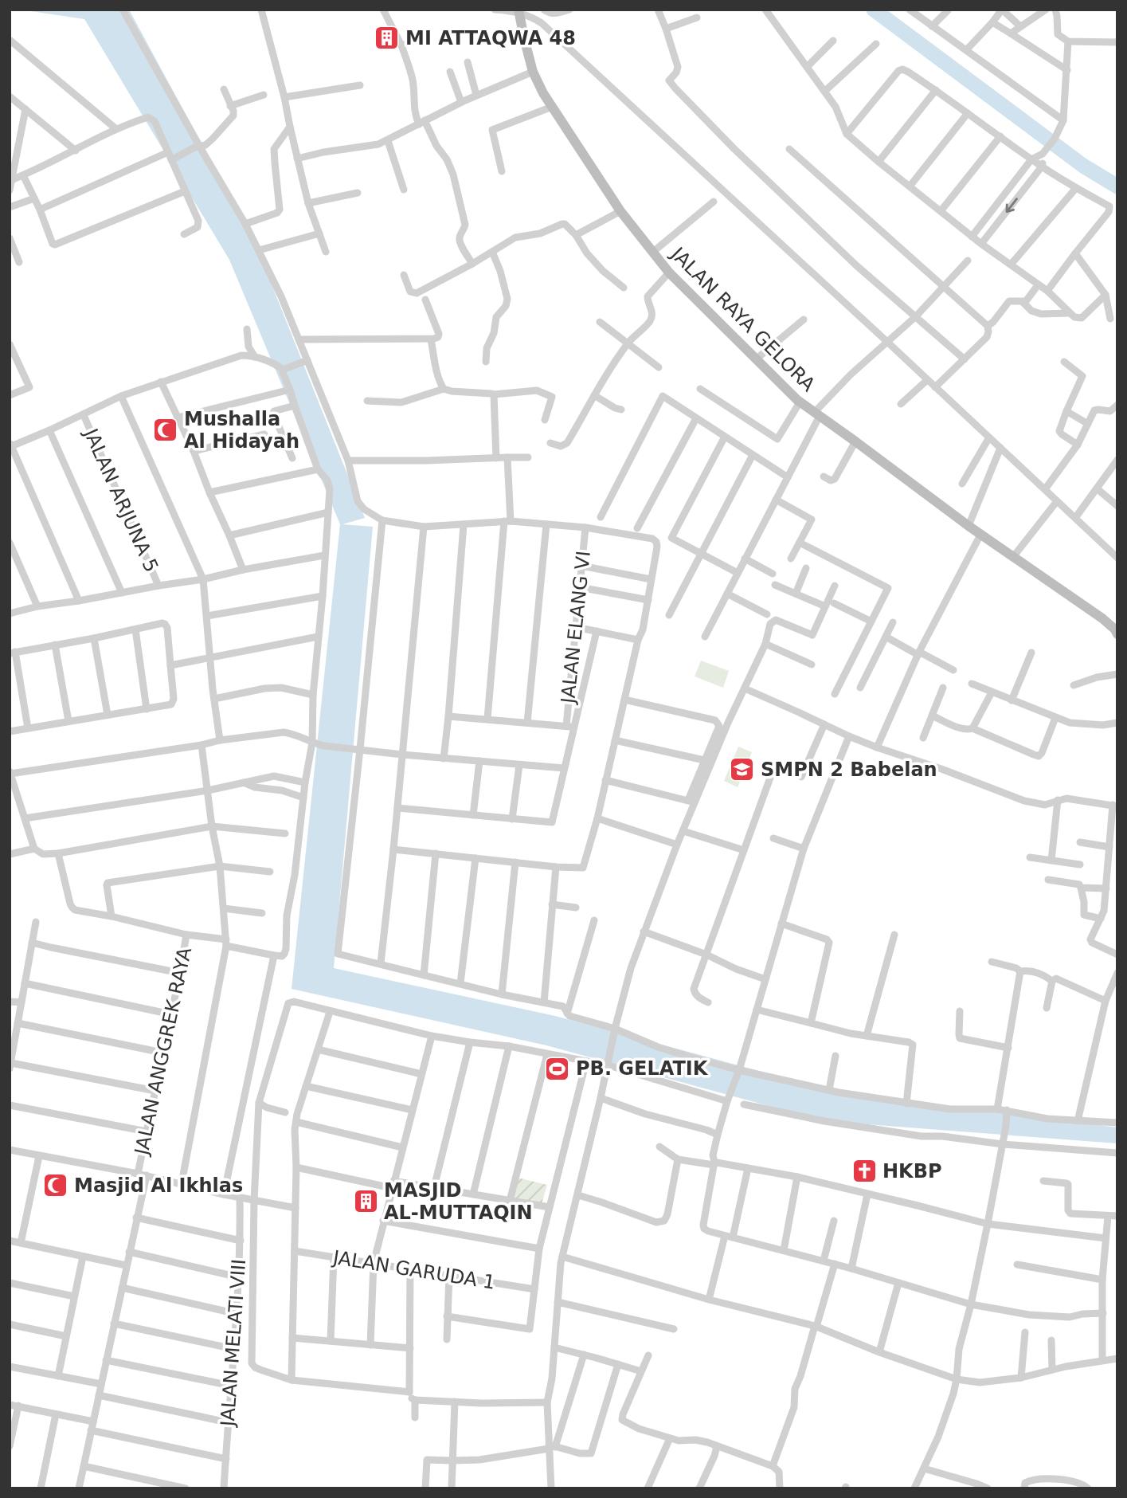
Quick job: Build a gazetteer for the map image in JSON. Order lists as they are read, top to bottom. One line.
{"streets":{"street":["JALAN RAYA GELORA","JALAN ARJUNA 5","JALAN ELANG VI","JALAN ANGGREK RAYA","JALAN GARUDA 1","JALAN MELATI VIII"]},"places":{"building":["MI ATTAQWA 48","MASJID AL-MUTTAQIN"],"mosque":["Mushalla Al Hidayah","Masjid Al Ikhlas"],"school or university":["SMPN 2 Babelan"],"sports":["PB. GELATIK"],"church":["HKBP"]}}
